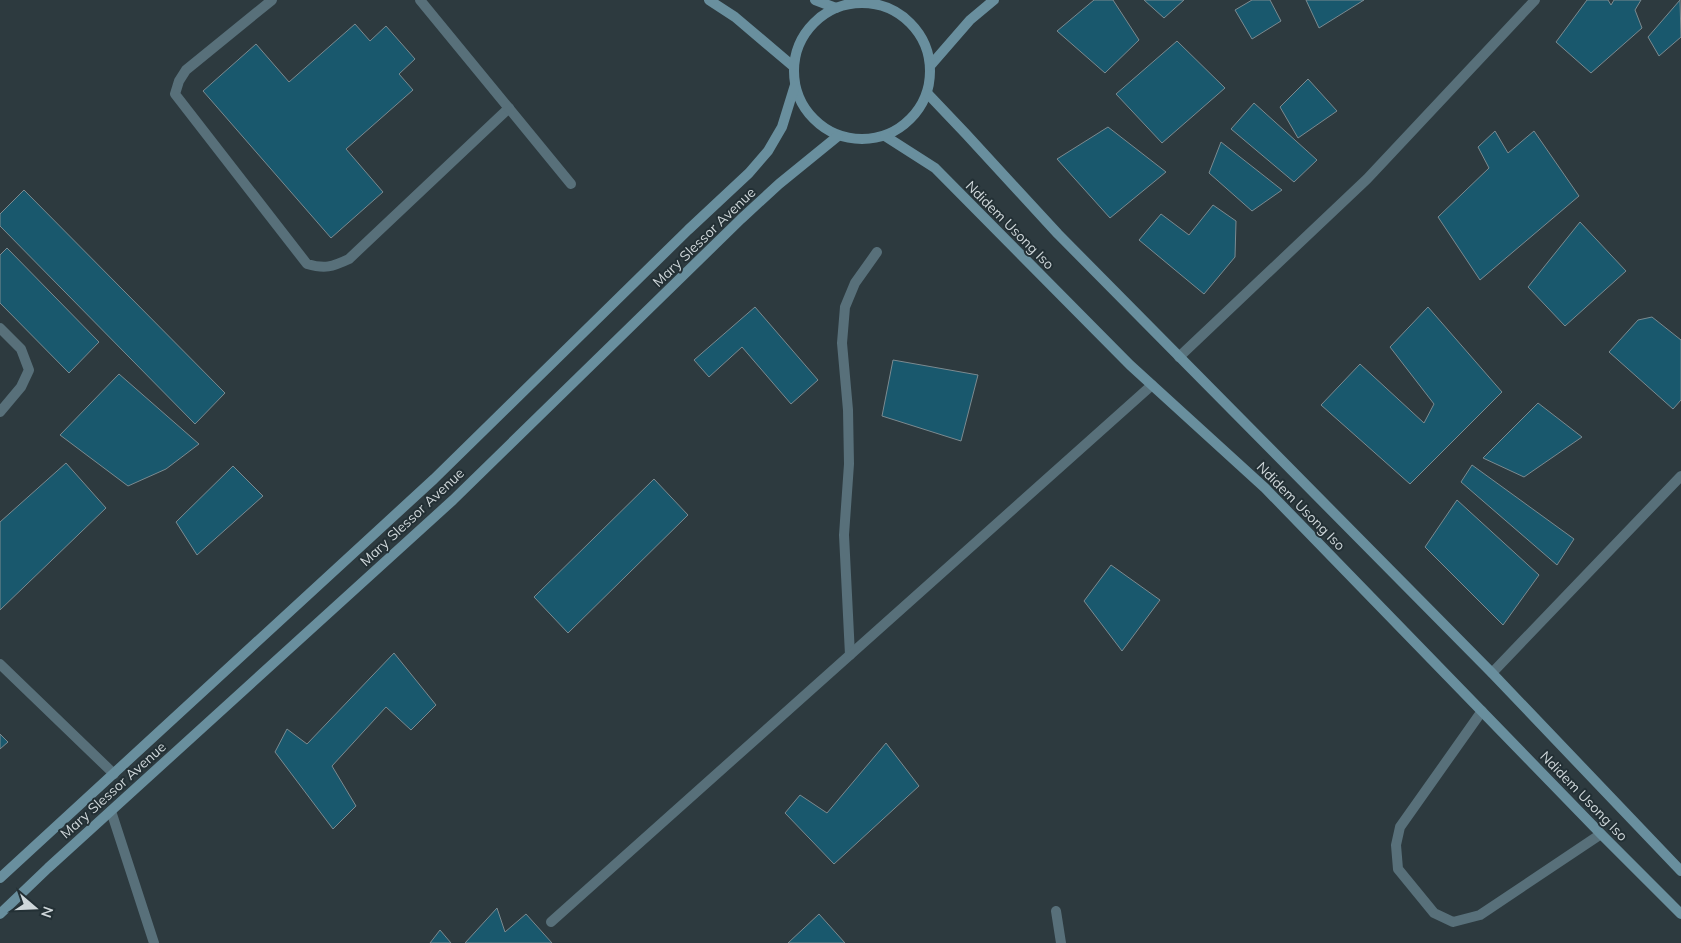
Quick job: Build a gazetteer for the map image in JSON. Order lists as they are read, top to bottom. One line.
{"streets":{"main road":["Ndidem Usong Iso","Mary Slessor Avenue"]},"crossings":[["Ndidem Usong Iso","Mary Slessor Avenue"]],"north":"right"}
